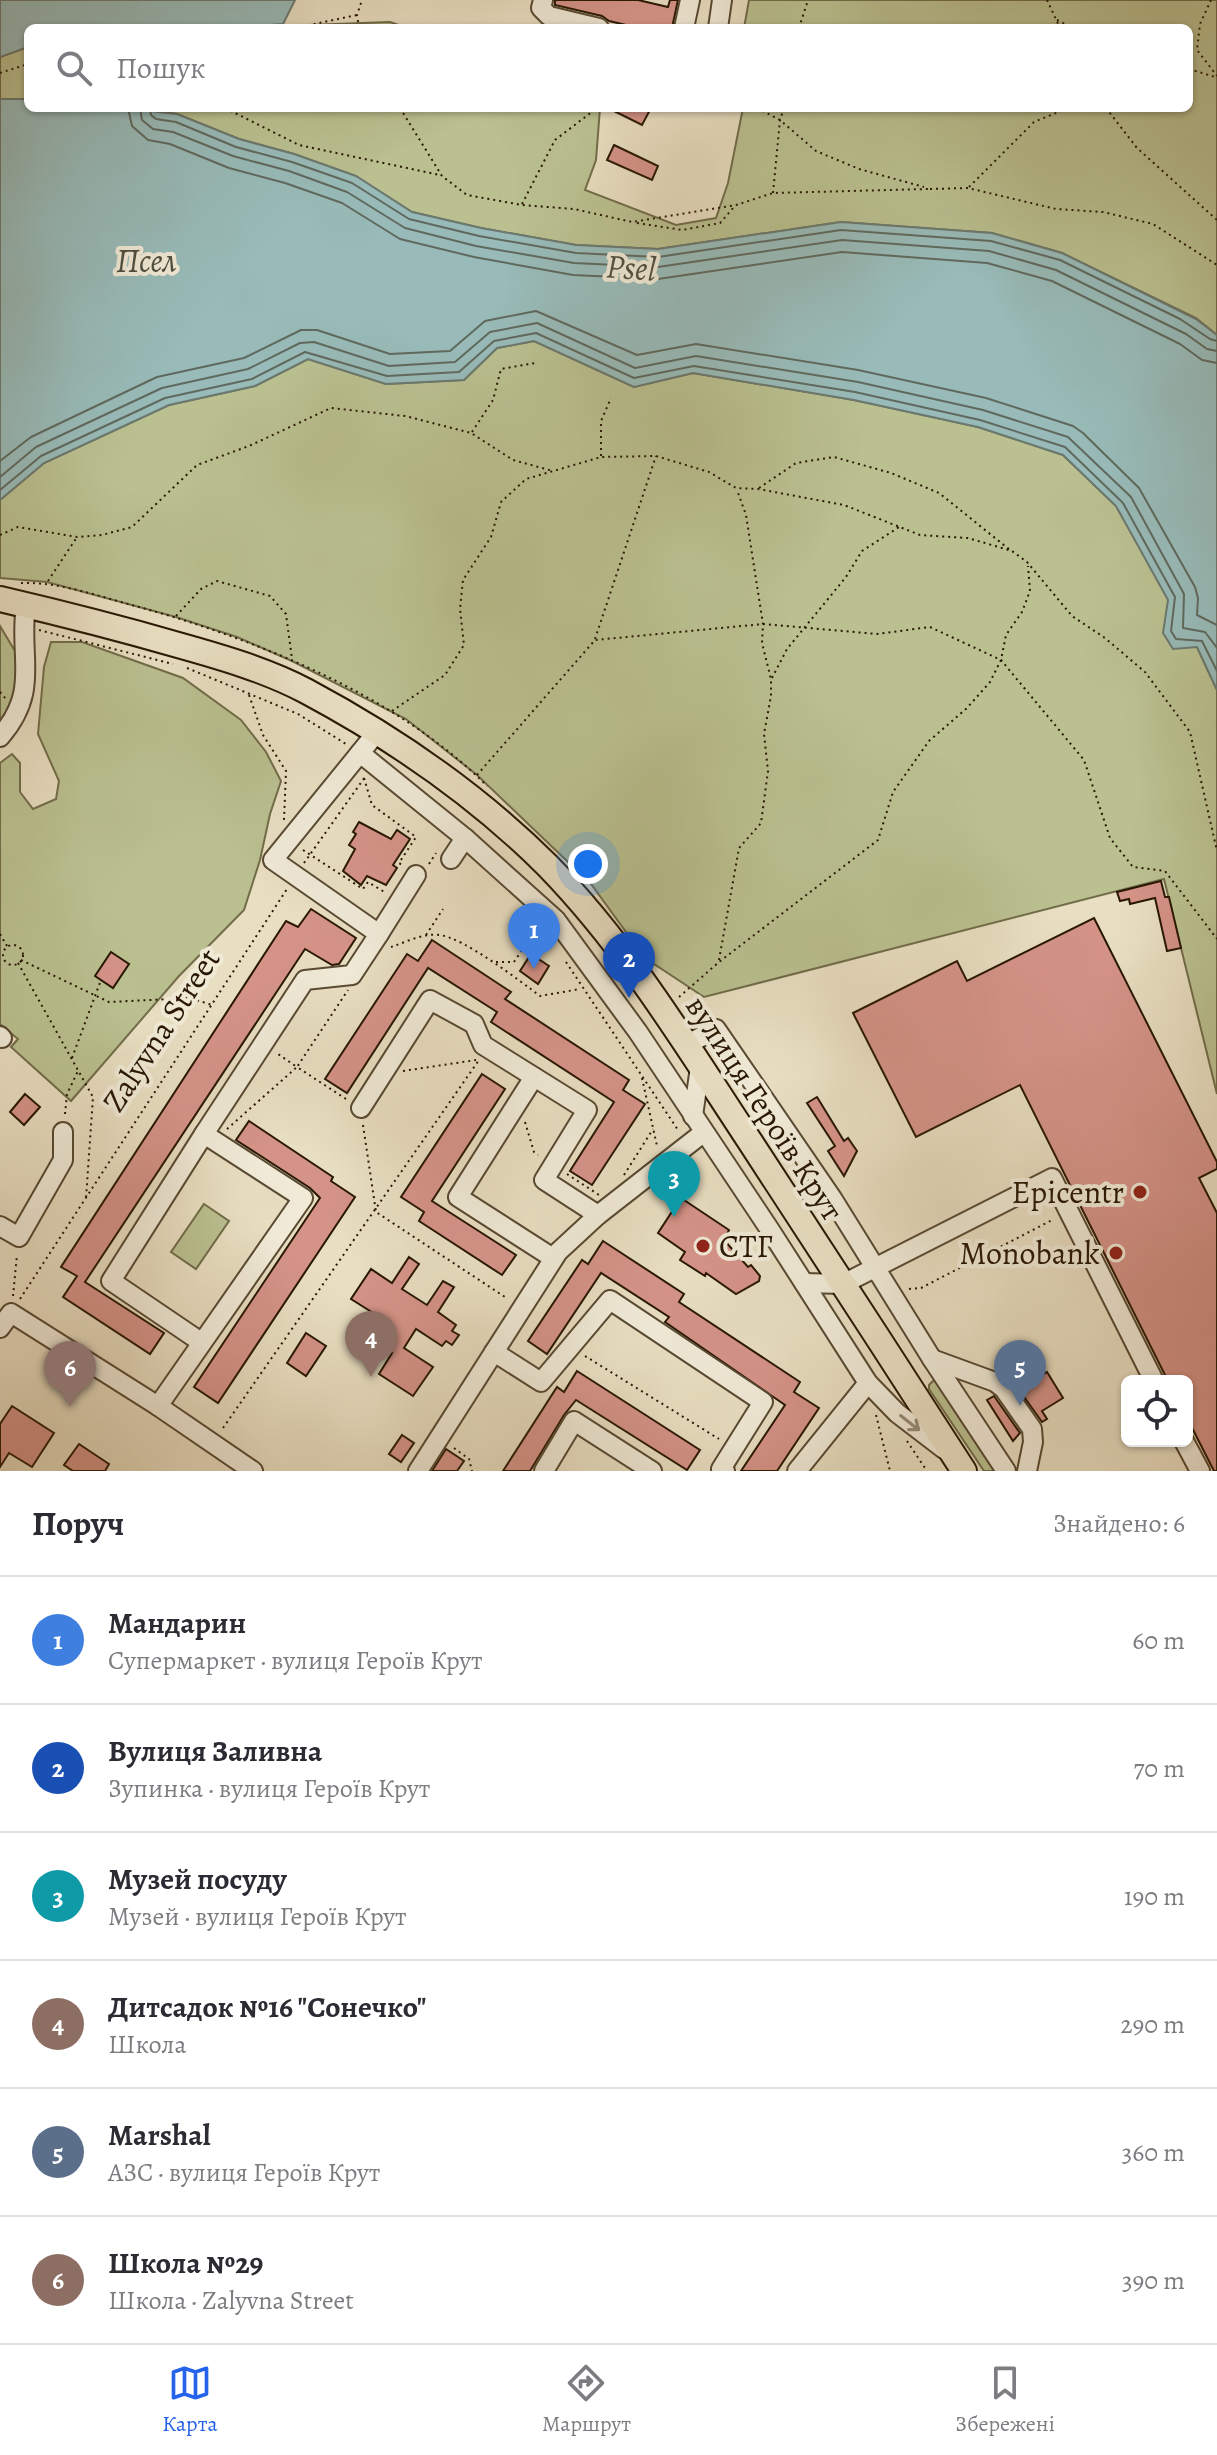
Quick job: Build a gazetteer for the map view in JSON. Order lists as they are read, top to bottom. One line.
{"streets":{"main road":["вулиця Героїв Крут"],"path":["Zalyvna Street"]},"water":["Псел","Psel"],"places":["Epicentr","СТГ","Monobank"],"page":{"search":"Пошук","pins":["1","2","3","4","5","6"],"heading":["Поруч","Знайдено: 6"],"list":[{"mark":"1","name":"Мандарин","note":"Супермаркет · вулиця Героїв Крут","value":"60 m"},{"mark":"2","name":"Вулиця Заливна","note":"Зупинка · вулиця Героїв Крут","value":"70 m"},{"mark":"3","name":"Музей посуду","note":"Музей · вулиця Героїв Крут","value":"190 m"},{"mark":"4","name":"Дитсадок №16 \"Сонечко\"","note":"Школа","value":"290 m"},{"mark":"5","name":"Marshal","note":"АЗС · вулиця Героїв Крут","value":"360 m"},{"mark":"6","name":"Школа №29","note":"Школа · Zalyvna Street","value":"390 m"}],"nav":["Карта","Маршрут","Збережені"]}}
